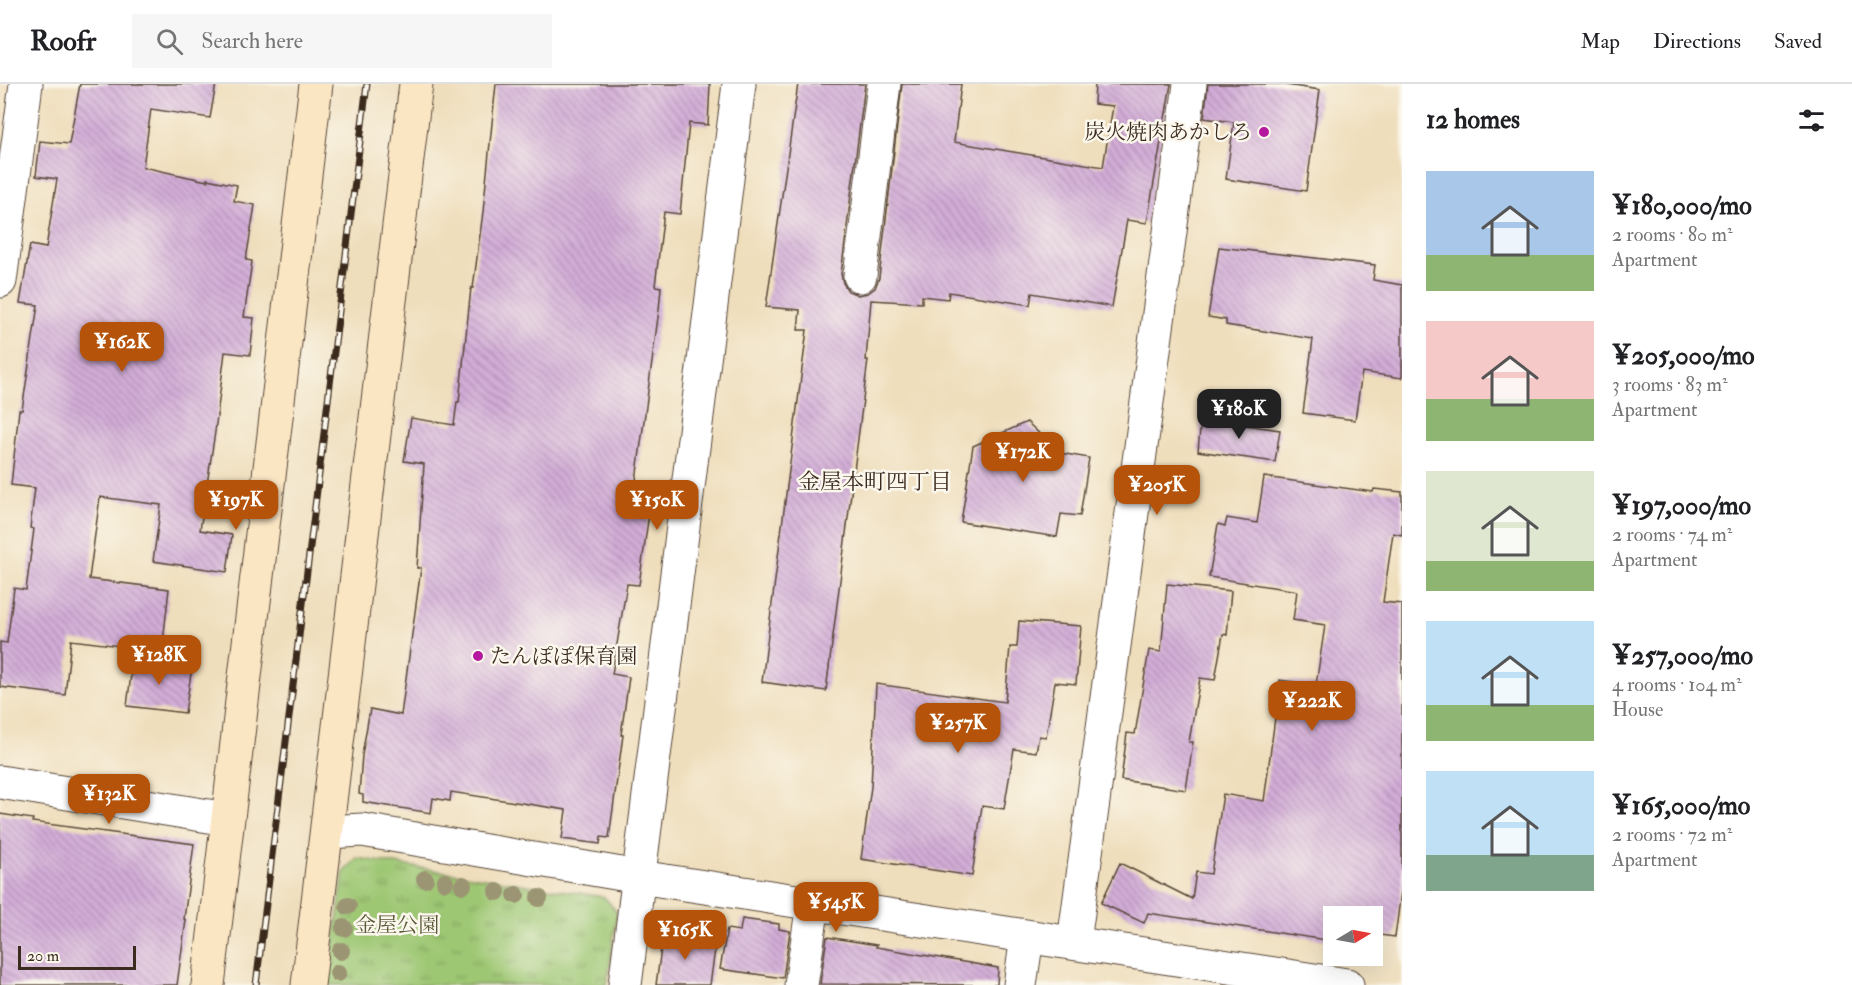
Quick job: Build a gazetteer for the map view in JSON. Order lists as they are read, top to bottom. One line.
{"districts":["金屋本町四丁目"],"parks":["金屋公園"],"places":["炭火焼肉あかしろ","たんぽぽ保育園"],"scale_bar":"20 m","north":"right","page":{"header":"Roofr","search":"Search here","nav":["Map","Directions","Saved"],"heading":"12 homes","list":[{"name":"¥180,000/mo","note":"2 rooms · 80 m² · Apartment"},{"name":"¥205,000/mo","note":"3 rooms · 83 m² · Apartment"},{"name":"¥197,000/mo","note":"2 rooms · 74 m² · Apartment"},{"name":"¥257,000/mo","note":"4 rooms · 104 m² · House"},{"name":"¥165,000/mo","note":"2 rooms · 72 m² · Apartment"}],"price":["¥162K","¥180K","¥172K","¥205K","¥197K","¥150K","¥128K","¥222K","¥257K","¥132K","¥545K","¥165K"],"scale":"20 m"}}
